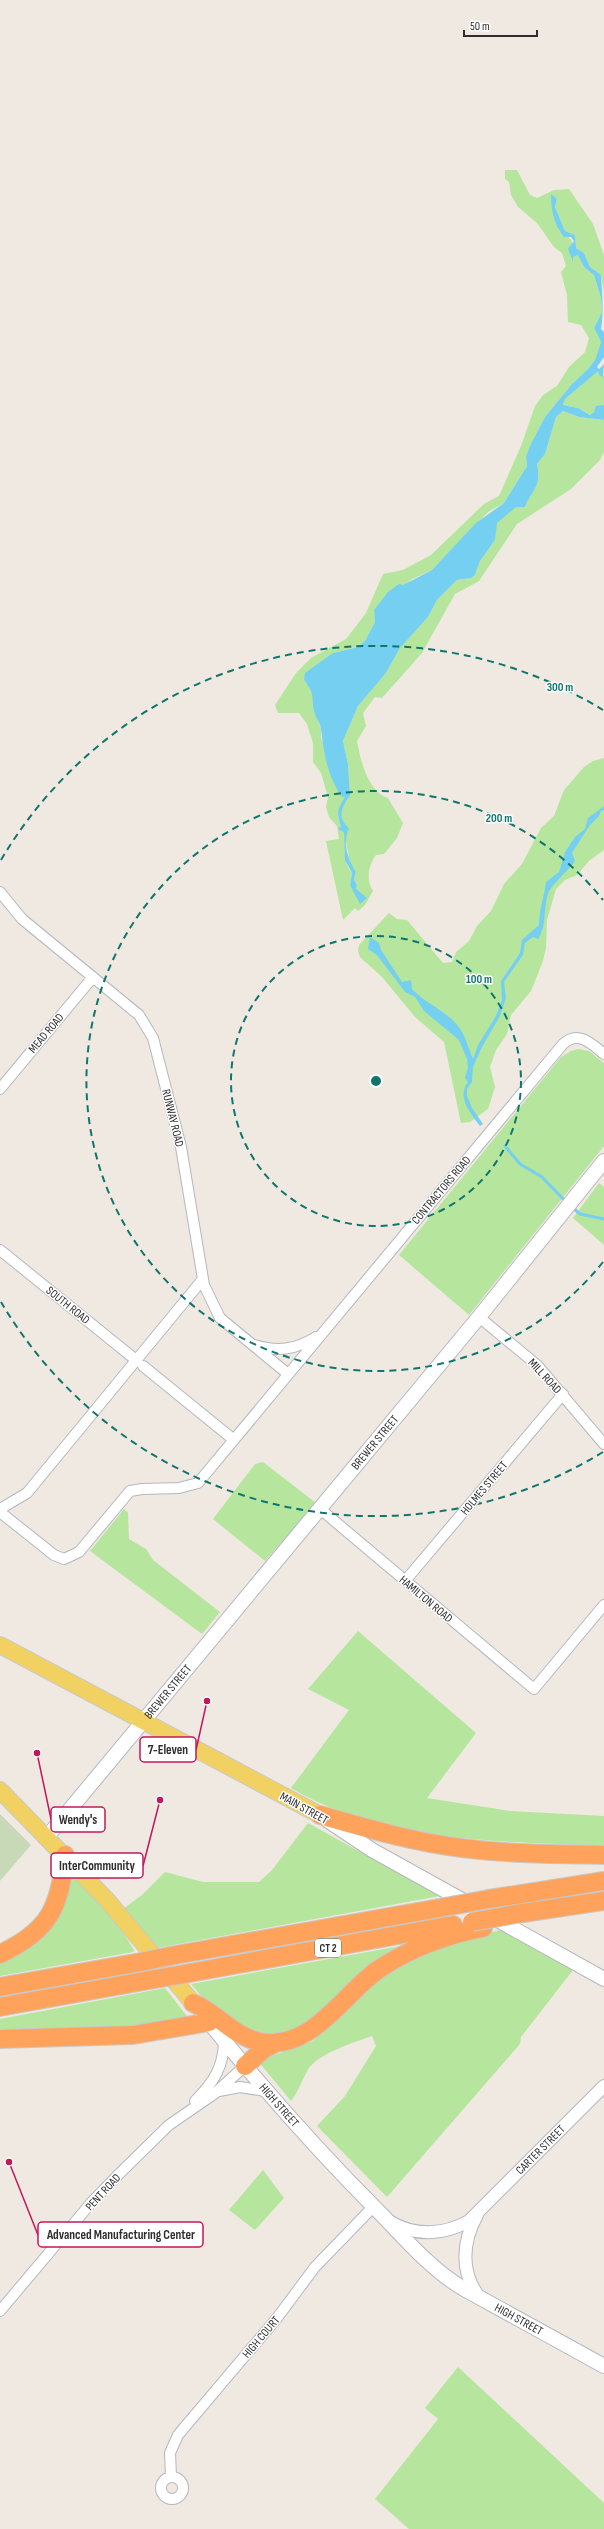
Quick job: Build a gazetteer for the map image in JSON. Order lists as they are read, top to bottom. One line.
{"streets":{"highway":["CT 2"],"main road":["BREWER STREET","MAIN STREET","HIGH STREET"],"street":["MEAD ROAD","RUNWAY ROAD","CONTRACTORS ROAD","SOUTH ROAD","MILL ROAD","HOLMES STREET","HAMILTON ROAD","CARTER STREET","PENT ROAD","HIGH COURT"]},"crossings":[["MEAD ROAD","RUNWAY ROAD"],["RUNWAY ROAD","CONTRACTORS ROAD"],["CONTRACTORS ROAD","SOUTH ROAD"],["MILL ROAD","BREWER STREET"],["MILL ROAD","HOLMES STREET"],["BREWER STREET","HAMILTON ROAD"],["BREWER STREET","MAIN STREET"],["BREWER STREET","HIGH STREET"],["HOLMES STREET","HAMILTON ROAD"],["HIGH STREET","CARTER STREET"],["HIGH STREET","PENT ROAD"],["HIGH STREET","HIGH COURT"]],"places":["7-Eleven","Wendy's","InterCommunity","Advanced Manufacturing Center"],"scale_bar":"50 m","rings":["300 m","200 m","100 m"]}
